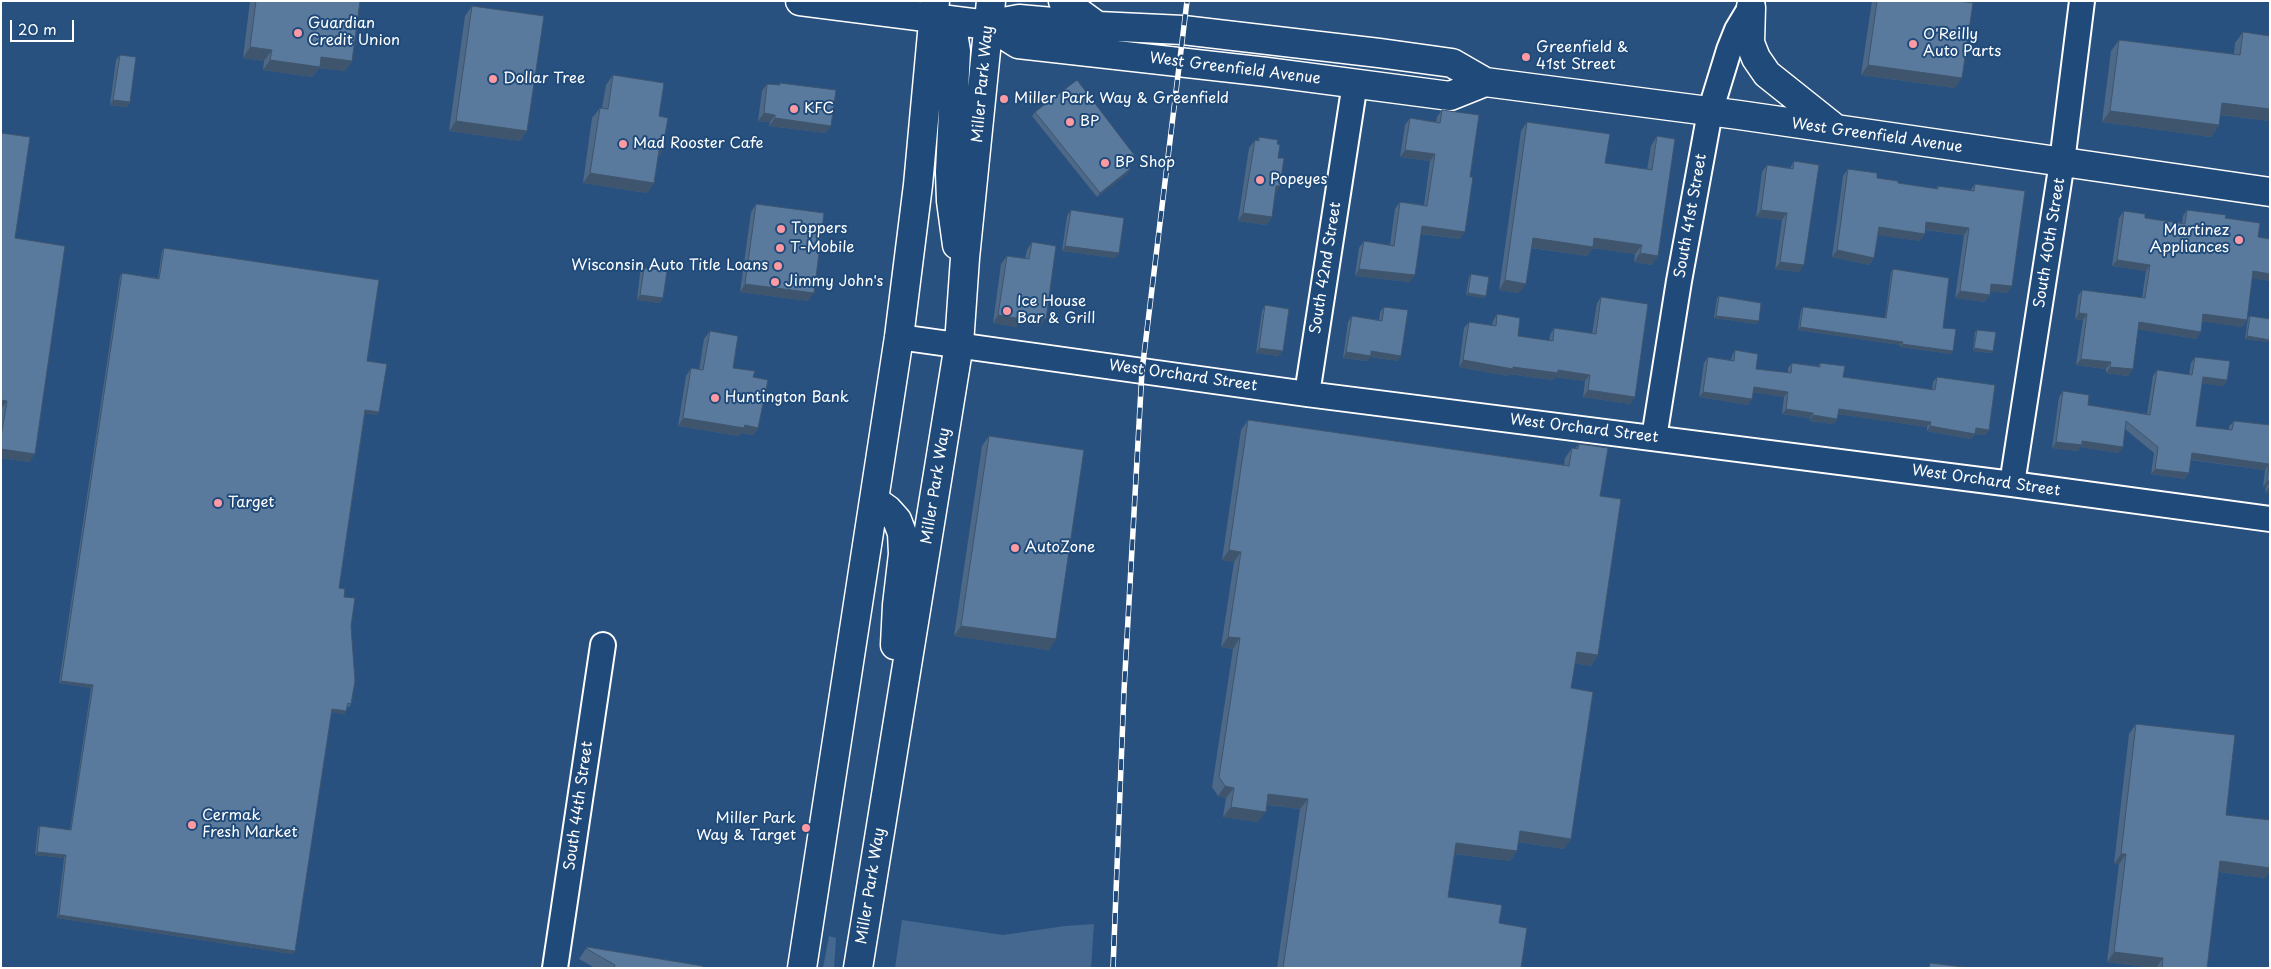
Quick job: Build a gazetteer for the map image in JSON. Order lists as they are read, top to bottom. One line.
{"streets":{"main road":["West Greenfield Avenue","Miller Park Way"],"street":["South 41st Street","South 40th Street","South 42nd Street","West Orchard Street","South 44th Street"]},"crossings":[["West Greenfield Avenue","Miller Park Way"],["West Greenfield Avenue","South 41st Street"],["West Greenfield Avenue","South 40th Street"],["West Greenfield Avenue","South 42nd Street"],["Miller Park Way","West Orchard Street"],["South 41st Street","West Orchard Street"],["South 40th Street","West Orchard Street"],["South 42nd Street","West Orchard Street"]],"places":["Guardian Credit Union","O'Reilly Auto Parts","Greenfield & 41st Street","Dollar Tree","Miller Park Way & Greenfield","KFC","BP","Mad Rooster Cafe","BP Shop","Popeyes","Toppers","Martinez Appliances","T-Mobile","Wisconsin Auto Title Loans","Jimmy John's","Ice House Bar & Grill","Huntington Bank","Target","AutoZone","Cermak Fresh Market","Miller Park Way & Target"],"scale_bar":"20 m"}
